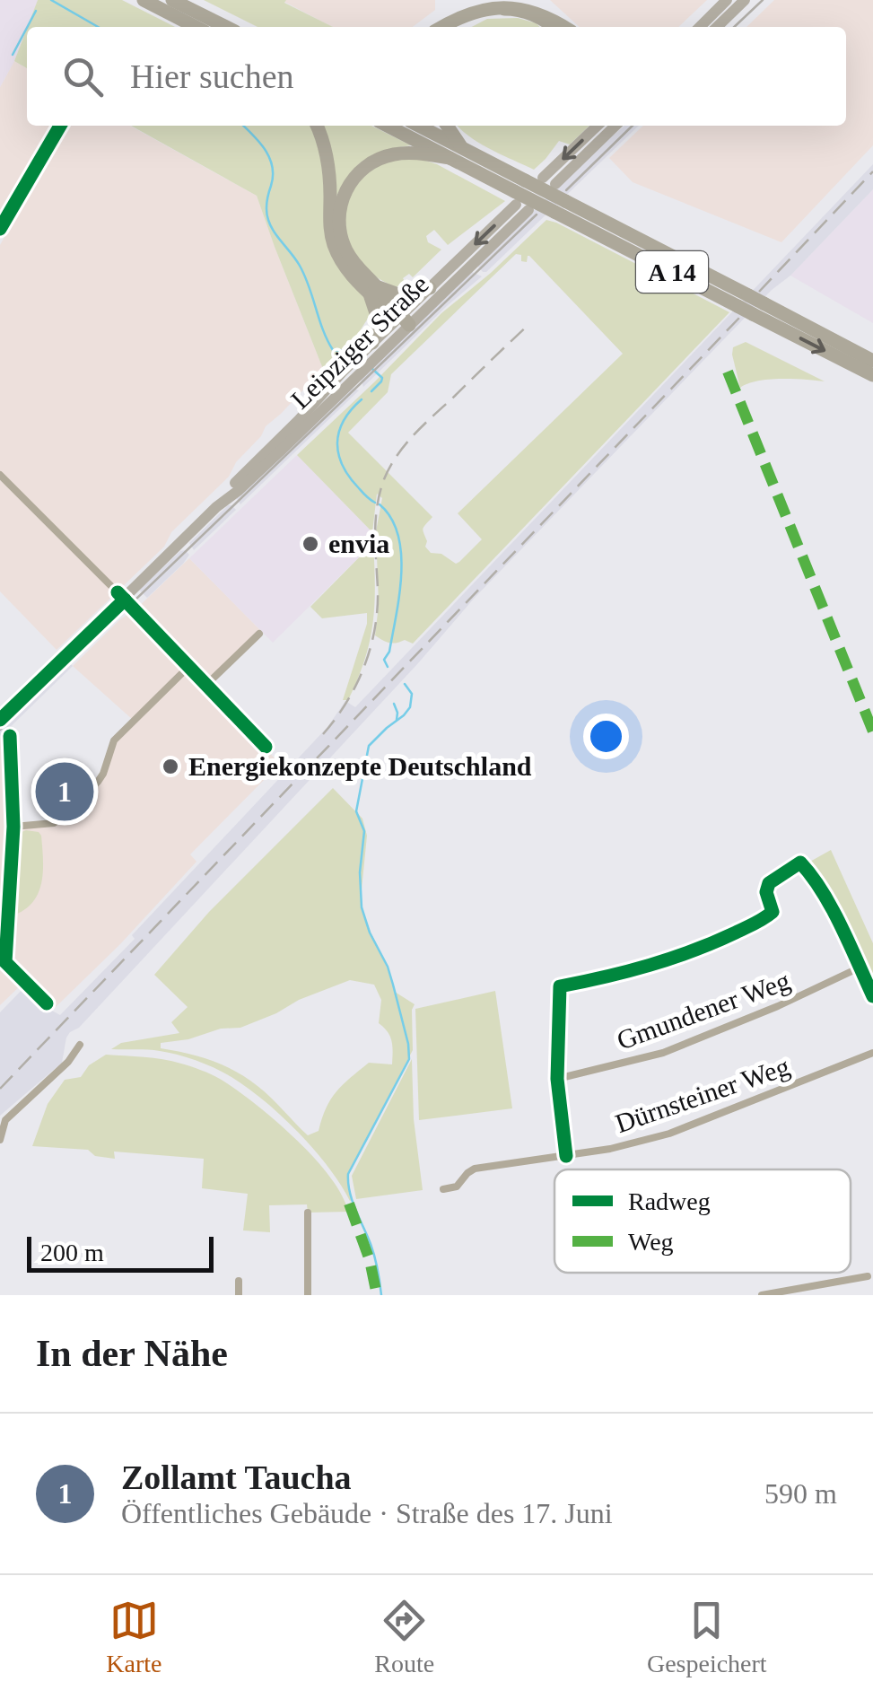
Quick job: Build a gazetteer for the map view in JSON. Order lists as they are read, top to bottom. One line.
{"streets":{"highway":["A 14"],"main road":["Leipziger Straße"],"street":["Gmundener Weg","Dürnsteiner Weg"]},"crossings":[["A 14","Leipziger Straße"]],"places":["envia","Energiekonzepte Deutschland"],"legend":["Radweg","Weg"],"scale_bar":"200 m","page":{"search":"Hier suchen","pins":"1","scale":"200 m","heading":"In der Nähe","list":[{"mark":"1","name":"Zollamt Taucha","note":"Öffentliches Gebäude · Straße des 17. Juni","value":"590 m"}],"nav":["Karte","Route","Gespeichert"]}}
